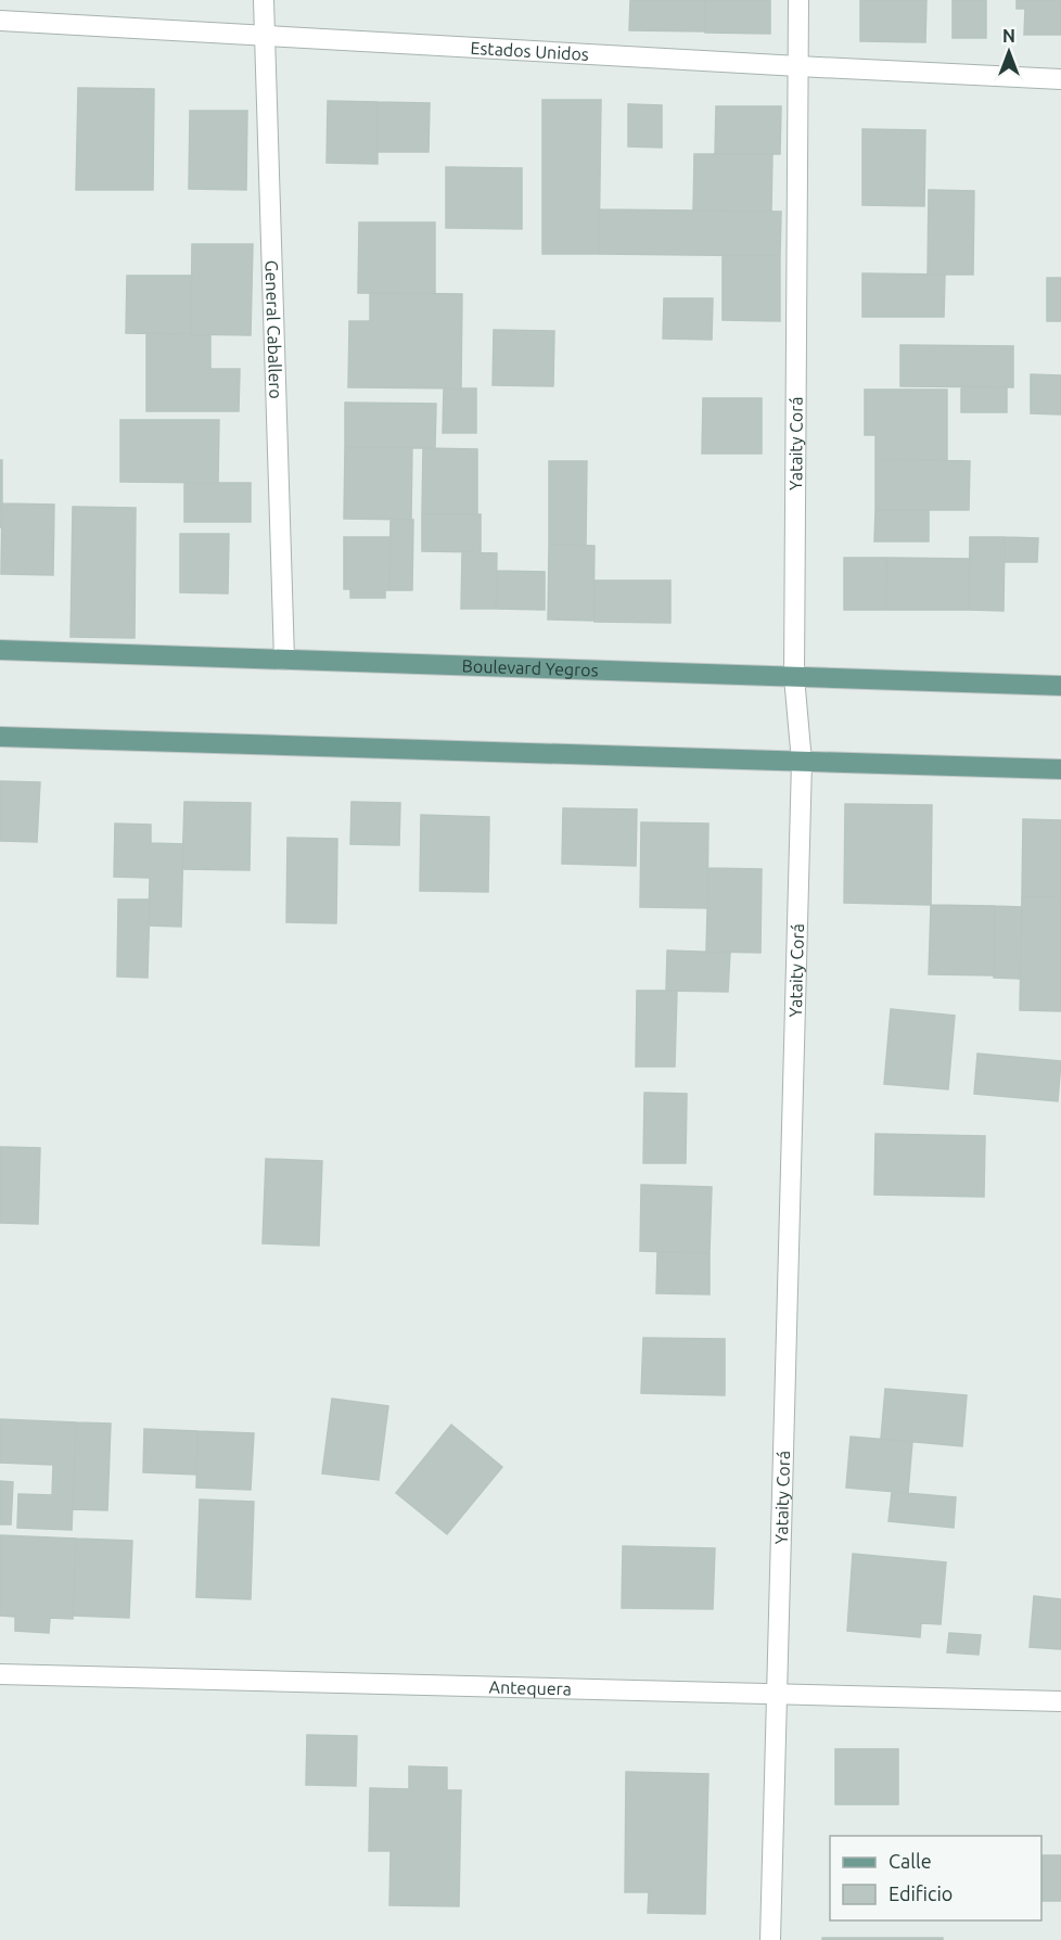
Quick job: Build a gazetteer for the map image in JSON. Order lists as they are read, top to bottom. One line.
{"streets":{"main road":["Boulevard Yegros"],"street":["Estados Unidos","General Caballero","Yataity Corá","Antequera"]},"crossings":[["Estados Unidos","General Caballero"],["Estados Unidos","Yataity Corá"],["General Caballero","Boulevard Yegros"],["Yataity Corá","Boulevard Yegros"],["Yataity Corá","Antequera"]],"legend":["Calle","Edificio"],"north":"top"}
